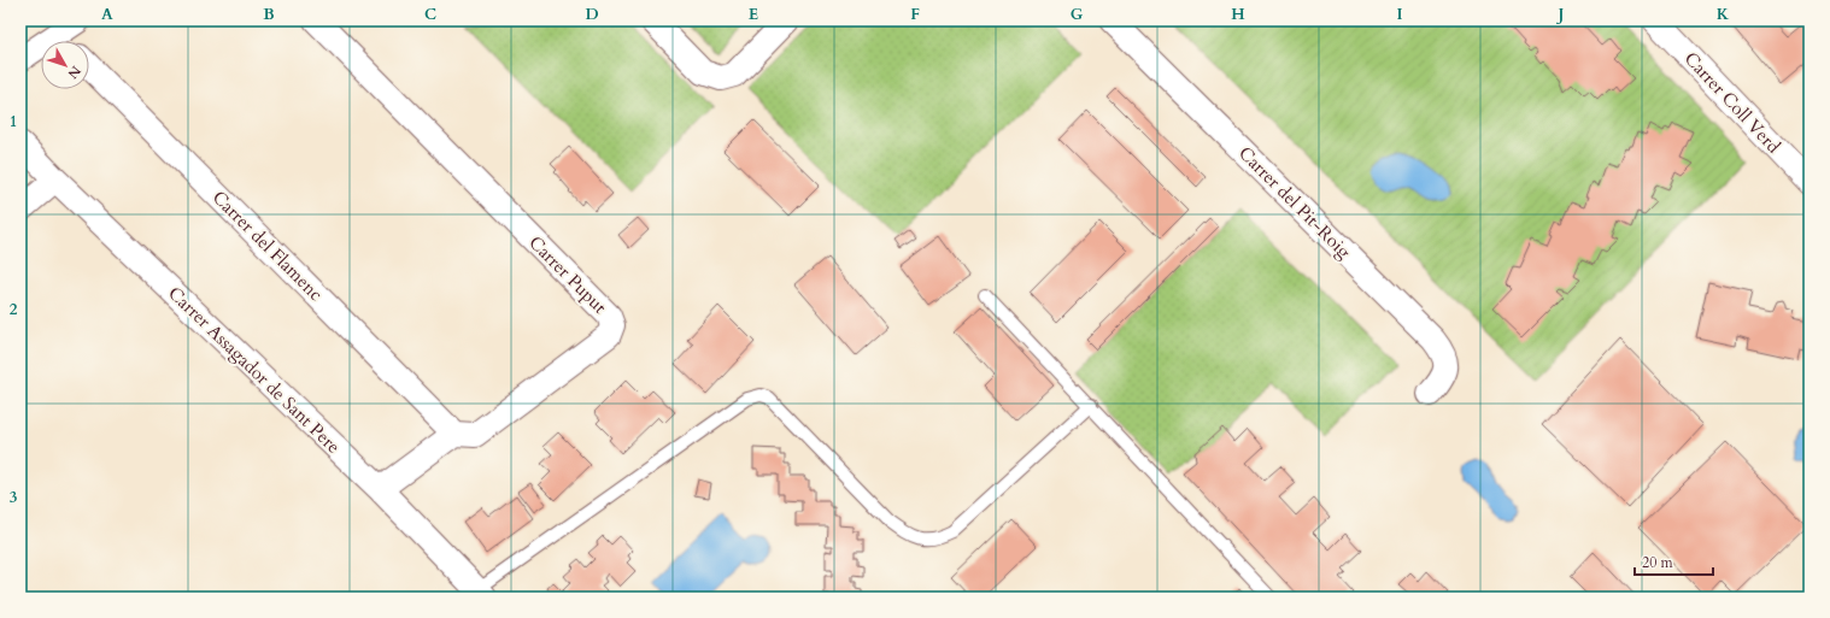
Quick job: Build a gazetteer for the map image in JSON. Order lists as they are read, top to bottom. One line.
{"streets":{"street":["Carrer Coll Verd","Carrer del Pit-Roig","Carrer del Flamenc","Carrer Puput","Carrer Assagador de Sant Pere"]},"crossings":[["Carrer del Flamenc","Carrer Puput"]],"scale_bar":"20 m","north":"bottom right","grid":{"columns":["A","B","C","D","E","F","G","H","I","J","K"],"rows":["1","2","3"]}}
